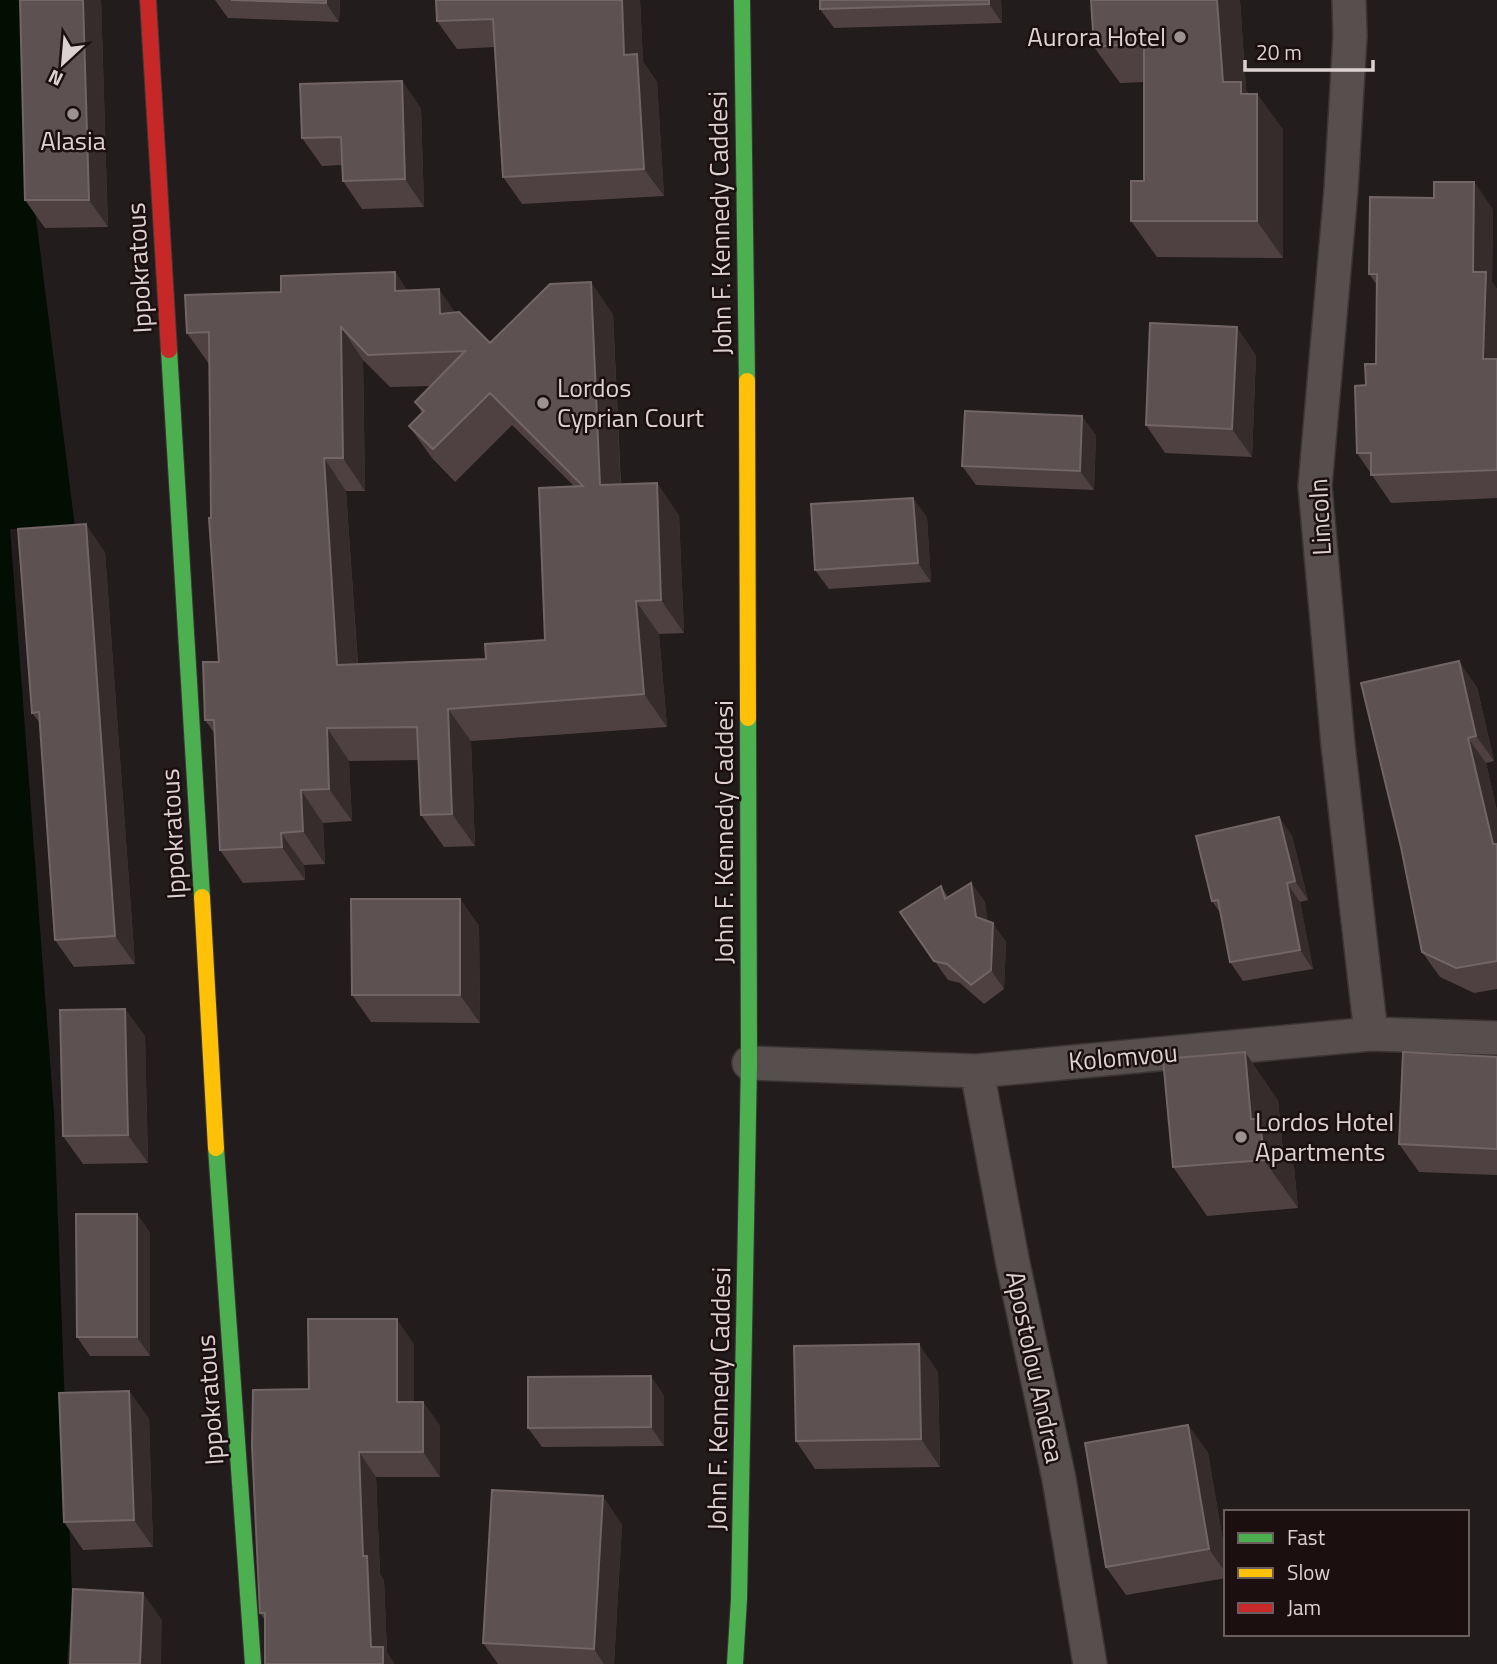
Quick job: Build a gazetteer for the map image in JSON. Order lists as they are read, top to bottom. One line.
{"streets":{"street":["John F. Kennedy Caddesi","Ippokratous","Lincoln","Kolomvou","Apostolou Andrea"]},"crossings":[["John F. Kennedy Caddesi","Kolomvou"],["Lincoln","Kolomvou"],["Kolomvou","Apostolou Andrea"]],"places":["Aurora Hotel","Alasia","Lordos Cyprian Court","Lordos Hotel Apartments"],"legend":["Fast","Slow","Jam"],"scale_bar":"20 m","north":"bottom left"}
